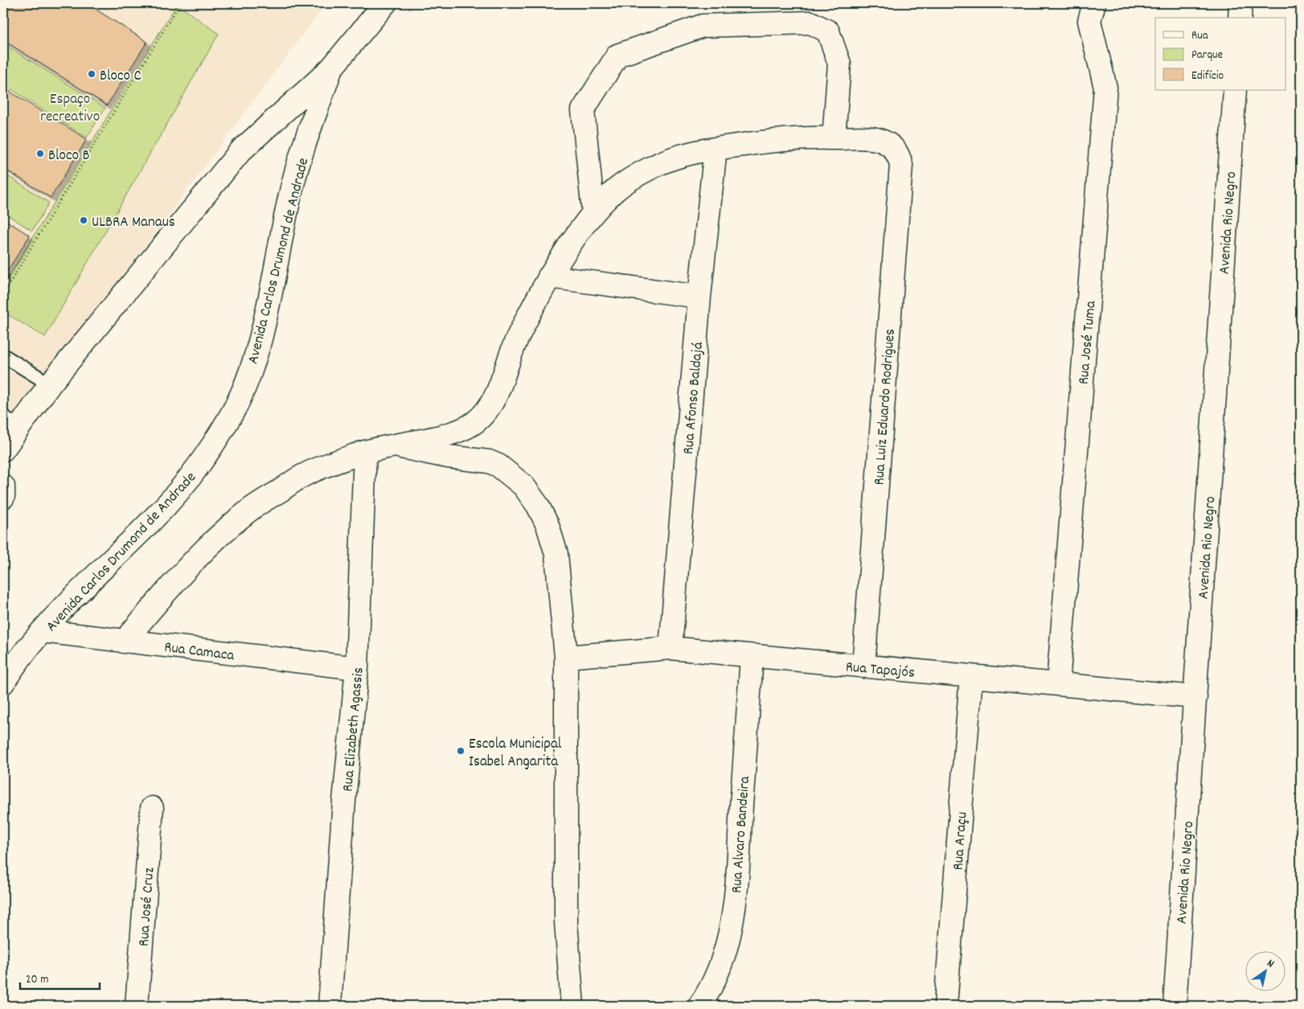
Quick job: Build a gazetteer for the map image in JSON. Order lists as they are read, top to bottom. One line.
{"streets":{"street":["Avenida Rio Negro","Avenida Carlos Drumond de Andrade","Rua José Tuma","Rua Afonso Baldajá","Rua Luiz Eduardo Rodrigues","Rua Camaca","Rua Tapajós","Rua Elizabeth Agassis","Rua Alvaro Bandeira","Rua Araçu","Rua José Cruz"]},"crossings":[["Avenida Rio Negro","Rua Tapajós"],["Avenida Carlos Drumond de Andrade","Rua Camaca"],["Rua José Tuma","Rua Tapajós"],["Rua Afonso Baldajá","Rua Tapajós"],["Rua Luiz Eduardo Rodrigues","Rua Tapajós"],["Rua Camaca","Rua Elizabeth Agassis"],["Rua Tapajós","Rua Alvaro Bandeira"],["Rua Tapajós","Rua Araçu"]],"parks":["Espaço recreativo"],"places":["Bloco C","Bloco B","ULBRA Manaus","Escola Municipal Isabel Angarita"],"legend":["Rua","Parque","Edifício"],"scale_bar":"20 m","north":"top right"}
